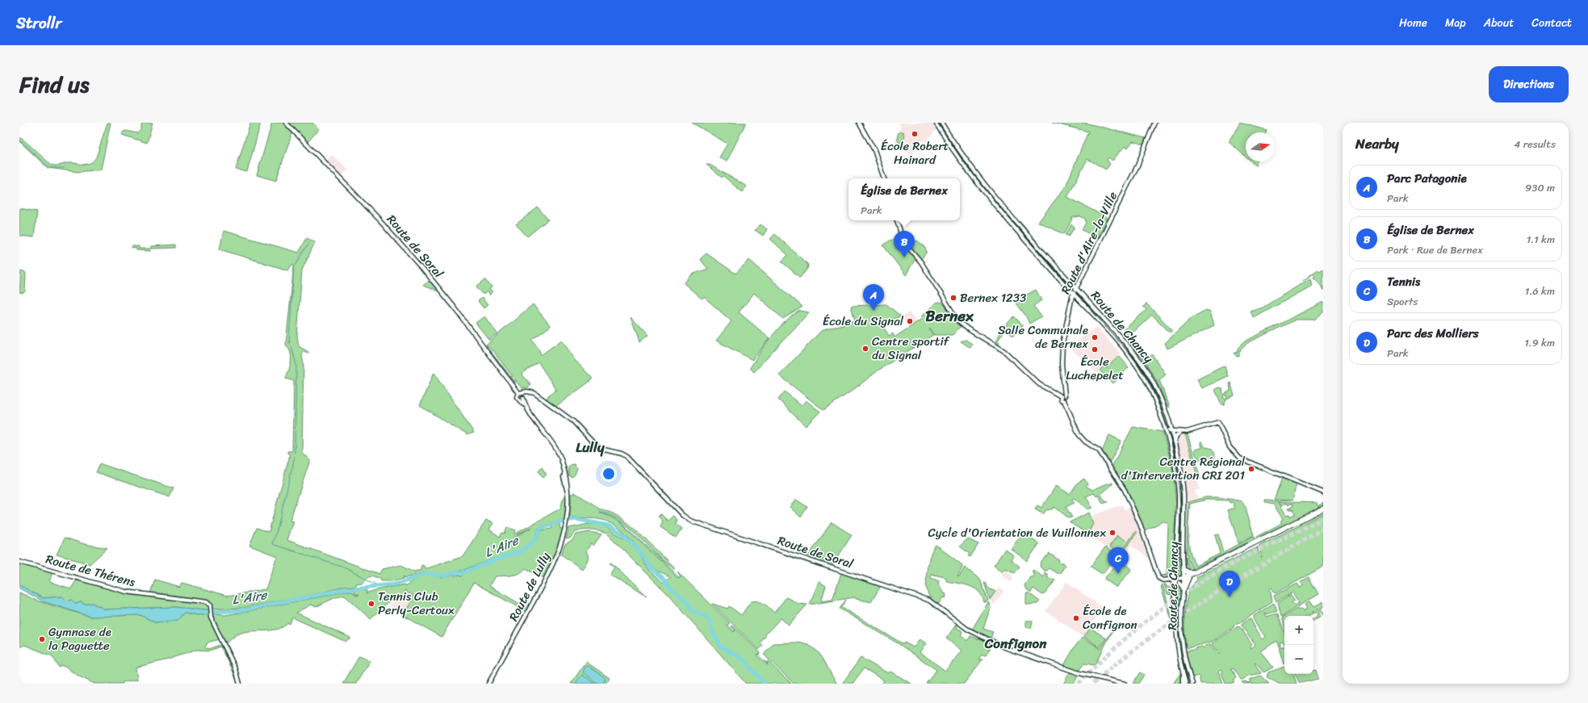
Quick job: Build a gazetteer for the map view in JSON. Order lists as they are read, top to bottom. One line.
{"streets":{"main road":["Route d'Aire-la-Ville","Route de Soral","Route de Chancy","Route de Thérens","Route de Lully"]},"crossings":[["Route d'Aire-la-Ville","Route de Chancy"],["Route de Soral","Route de Lully"]],"districts":["Bernex","Lully","Confignon"],"water":["L'Aire"],"places":["École Robert Hainard","Bernex 1233","École du Signal","Salle Communale de Bernex","Centre sportif du Signal","École Luchepelet","Centre Régional d'Intervention CRI 201","Cycle d'Orientation de Vuillonnex","Tennis Club Perly-Certoux","École de Confignon","Gymnase de la Paguette"],"north":"right","page":{"header":"Strollr","nav":["Home","Map","About","Contact"],"title":"Find us","buttons":"Directions","heading":["Nearby","4 results"],"list":[{"mark":"A","name":"Parc Patagonie","note":"Park","value":"930 m"},{"mark":"B","name":"Église de Bernex","note":"Park · Rue de Bernex","value":"1.1 km"},{"mark":"C","name":"Tennis","note":"Sports","value":"1.6 km"},{"mark":"D","name":"Parc des Molliers","note":"Park","value":"1.9 km"}],"popup":["Église de Bernex","Park"],"pins":["B","A","C","D"],"map_buttons":["+","−"]}}
